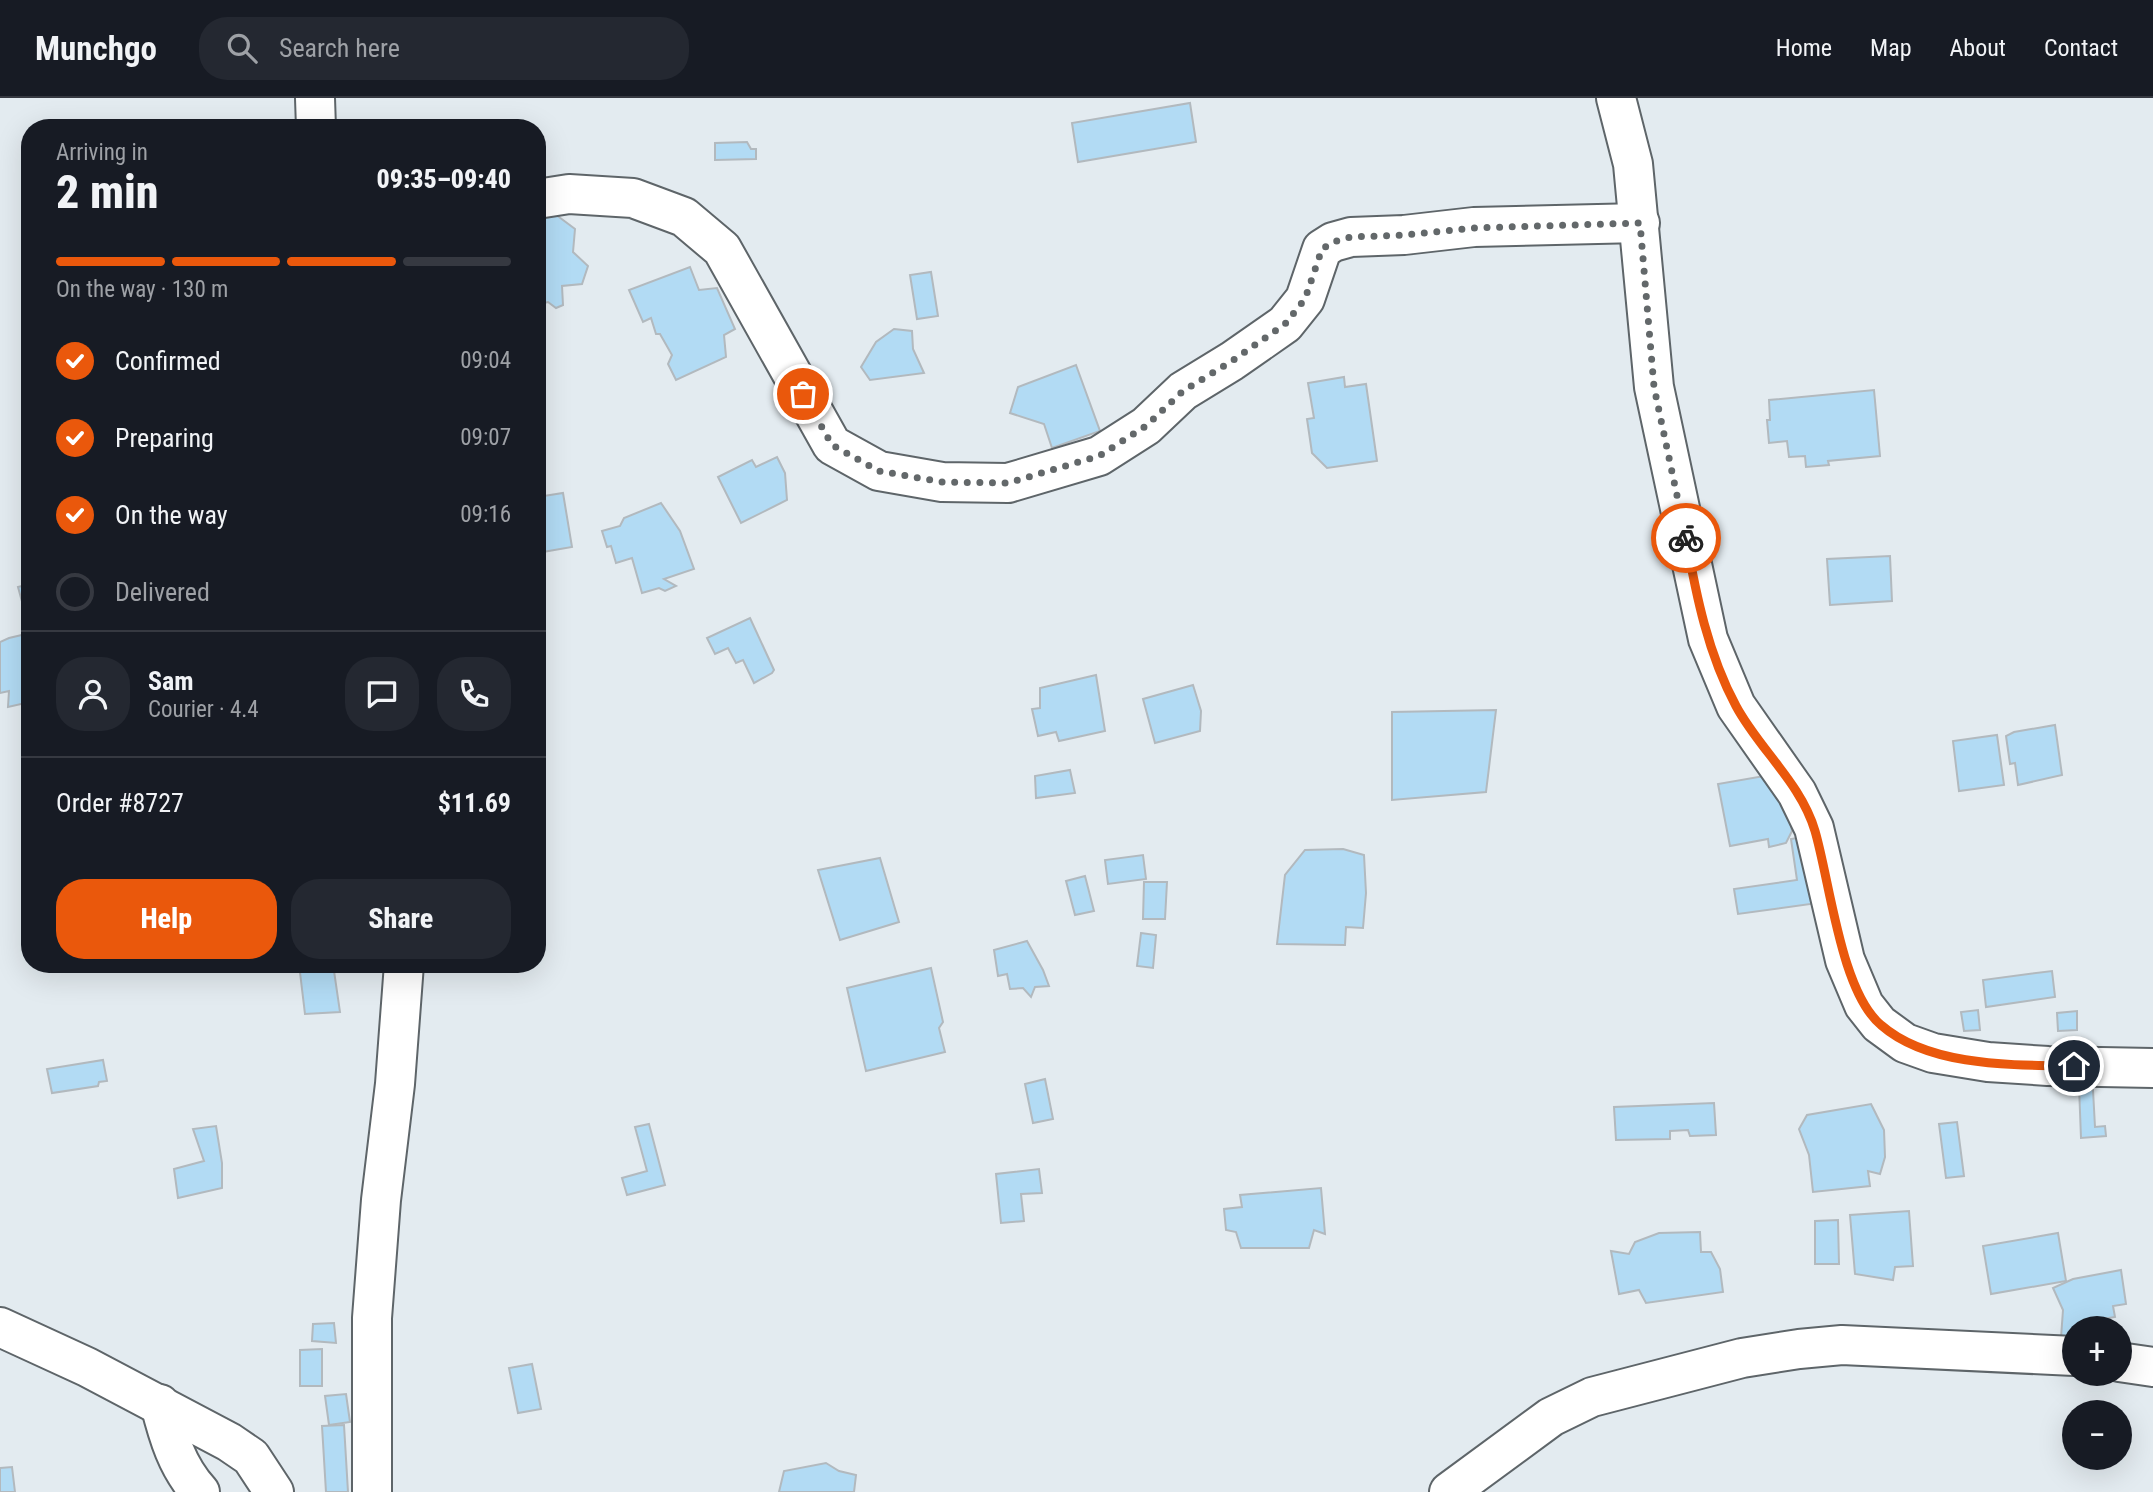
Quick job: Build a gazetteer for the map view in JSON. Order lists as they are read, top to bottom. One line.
{"page":{"header":"Munchgo","search":"Search here","nav":["Home","Map","About","Contact"],"heading":["2 min","Arriving in","09:35–09:40"],"panel":["Sam","Courier · 4.4","Order #8727","$11.69"],"bar":"On the way · 130 m","list":[["Confirmed","09:04"],["Preparing","09:07"],["On the way","09:16"],"Delivered"],"buttons":["Help","Share"],"map_buttons":["+","−"]}}
